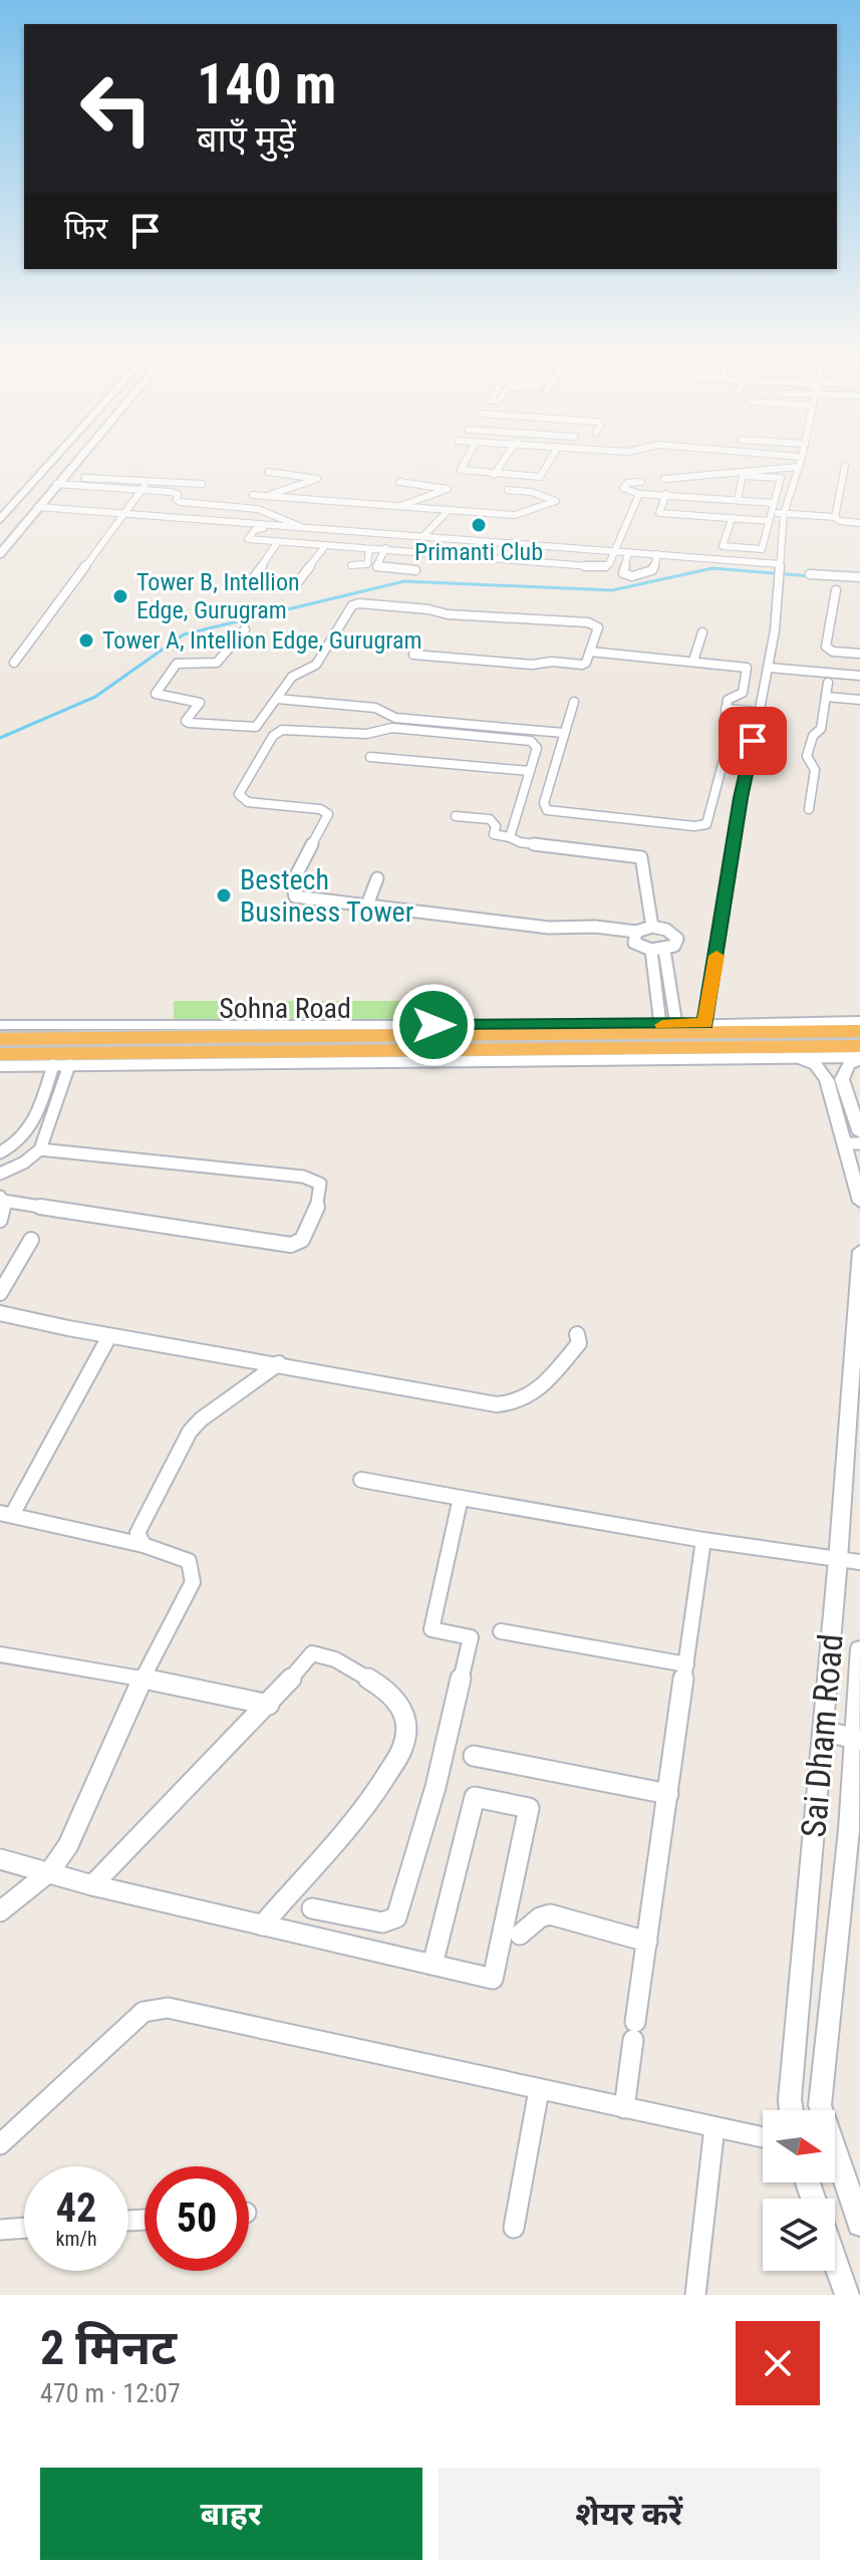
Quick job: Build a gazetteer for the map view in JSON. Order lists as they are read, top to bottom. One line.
{"streets":{"highway":["Sohna Road"],"street":["Sai Dham Road"]},"places":["Primanti Club","Tower B, Intellion Edge, Gurugram","Tower A, Intellion Edge, Gurugram","Bestech Business Tower"],"north":"right","page":{"turn":["140 m","बाएँ मुड़ें"],"then":"फिर","speed":"42 km/h","limit":"50","heading":["2 मिनट","470 m · 12:07"],"buttons":["बाहर","शेयर करें"]}}
